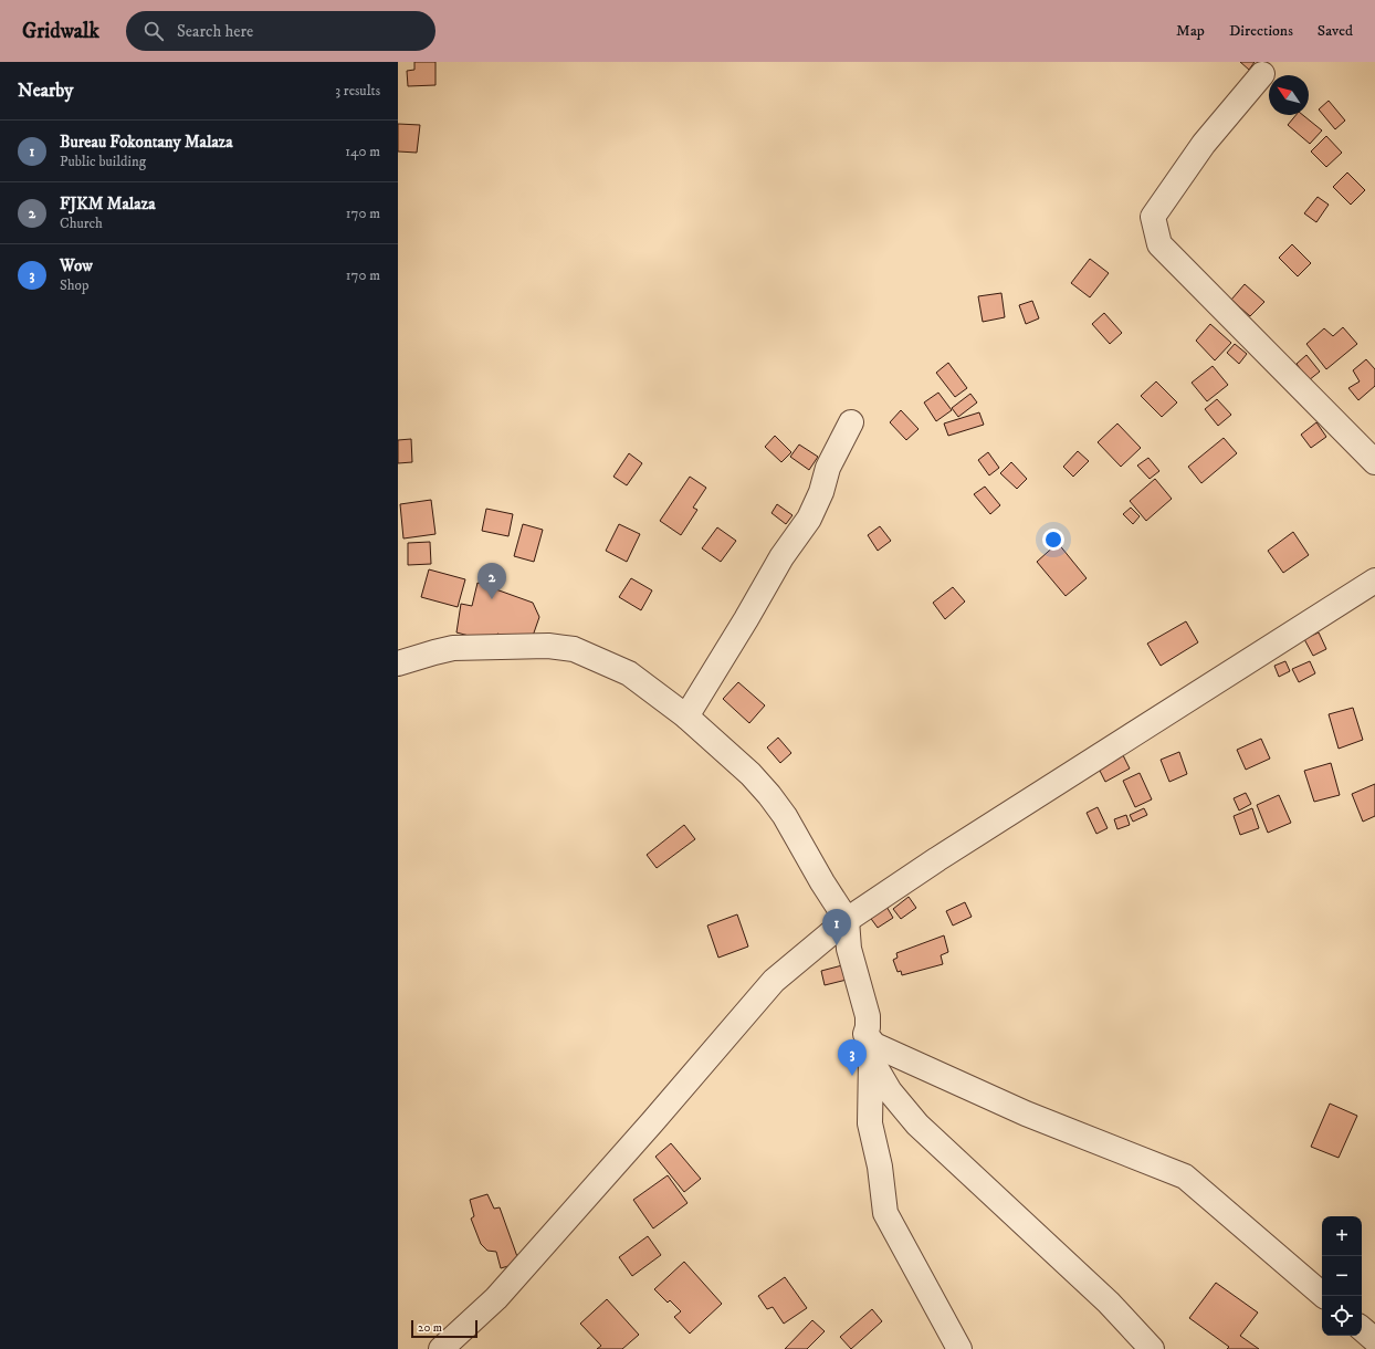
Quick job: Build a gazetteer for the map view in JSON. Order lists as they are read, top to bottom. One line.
{"scale_bar":"20 m","north":"top left","page":{"header":"Gridwalk","search":"Search here","nav":["Map","Directions","Saved"],"heading":["Nearby","3 results"],"list":[{"mark":"1","name":"Bureau Fokontany Malaza","note":"Public building","value":"140 m"},{"mark":"2","name":"FJKM Malaza","note":"Church","value":"170 m"},{"mark":"3","name":"Wow","note":"Shop","value":"170 m"}],"pins":["2","1","3"],"map_buttons":["+","−"],"scale":"20 m"}}
